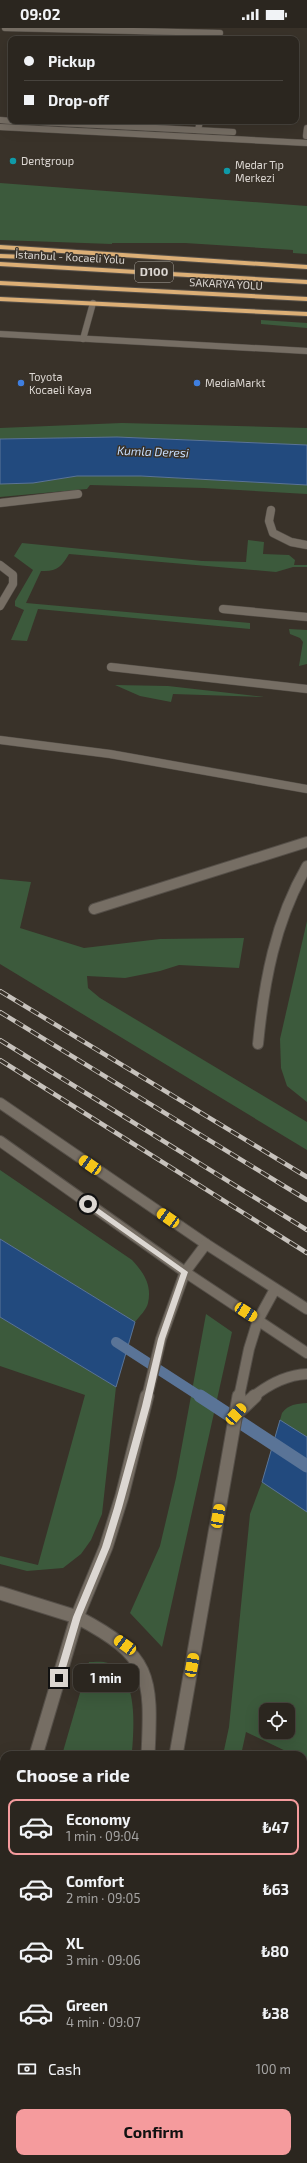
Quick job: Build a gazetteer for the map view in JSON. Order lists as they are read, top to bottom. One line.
{"streets":{"highway":["İstanbul - Kocaeli Yolu","D100","SAKARYA YOLU"]},"water":["Kumla Deresi"],"places":["Dentgroup","Medar Tıp Merkezi","Toyota Kocaeli Kaya","MediaMarkt"],"page":{"status":"09:02","banner":["Pickup","Drop-off"],"bubble":"1 min","heading":"Choose a ride","list":[{"name":"Economy","note":"1 min · 09:04","value":"₺47"},{"name":"Comfort","note":"2 min · 09:05","value":"₺63"},{"name":"XL","note":"3 min · 09:06","value":"₺80"},{"name":"Green","note":"4 min · 09:07","value":"₺38"}],"pay":["Cash","100 m"],"buttons":"Confirm"}}
